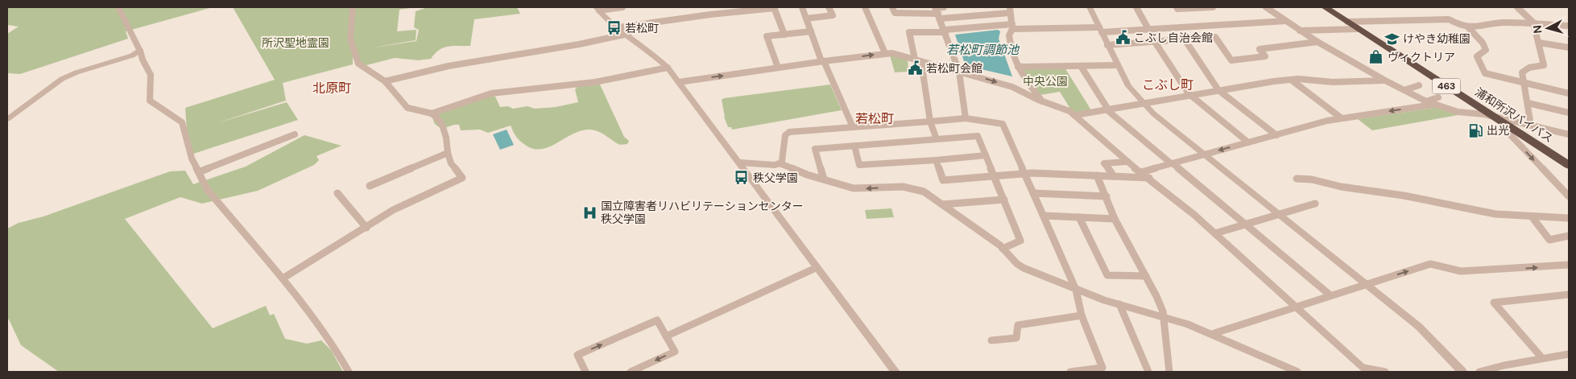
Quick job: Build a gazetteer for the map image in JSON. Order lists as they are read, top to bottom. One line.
{"streets":{"highway":["463","浦和所沢バイパス"]},"districts":["こぶし町","北原町","若松町"],"water":["若松町調節池"],"parks":["所沢聖地霊園","中央公園"],"places":{"bus stop":["若松町","秩父学園"],"public building":["こぶし自治会館","若松町会館"],"school or university":["けやき幼稚園"],"shop":["ヴィクトリア"],"fuel station":["出光"],"hospital":["国立障害者リハビリテーションセンター 秩父学園"]},"north":"left"}
